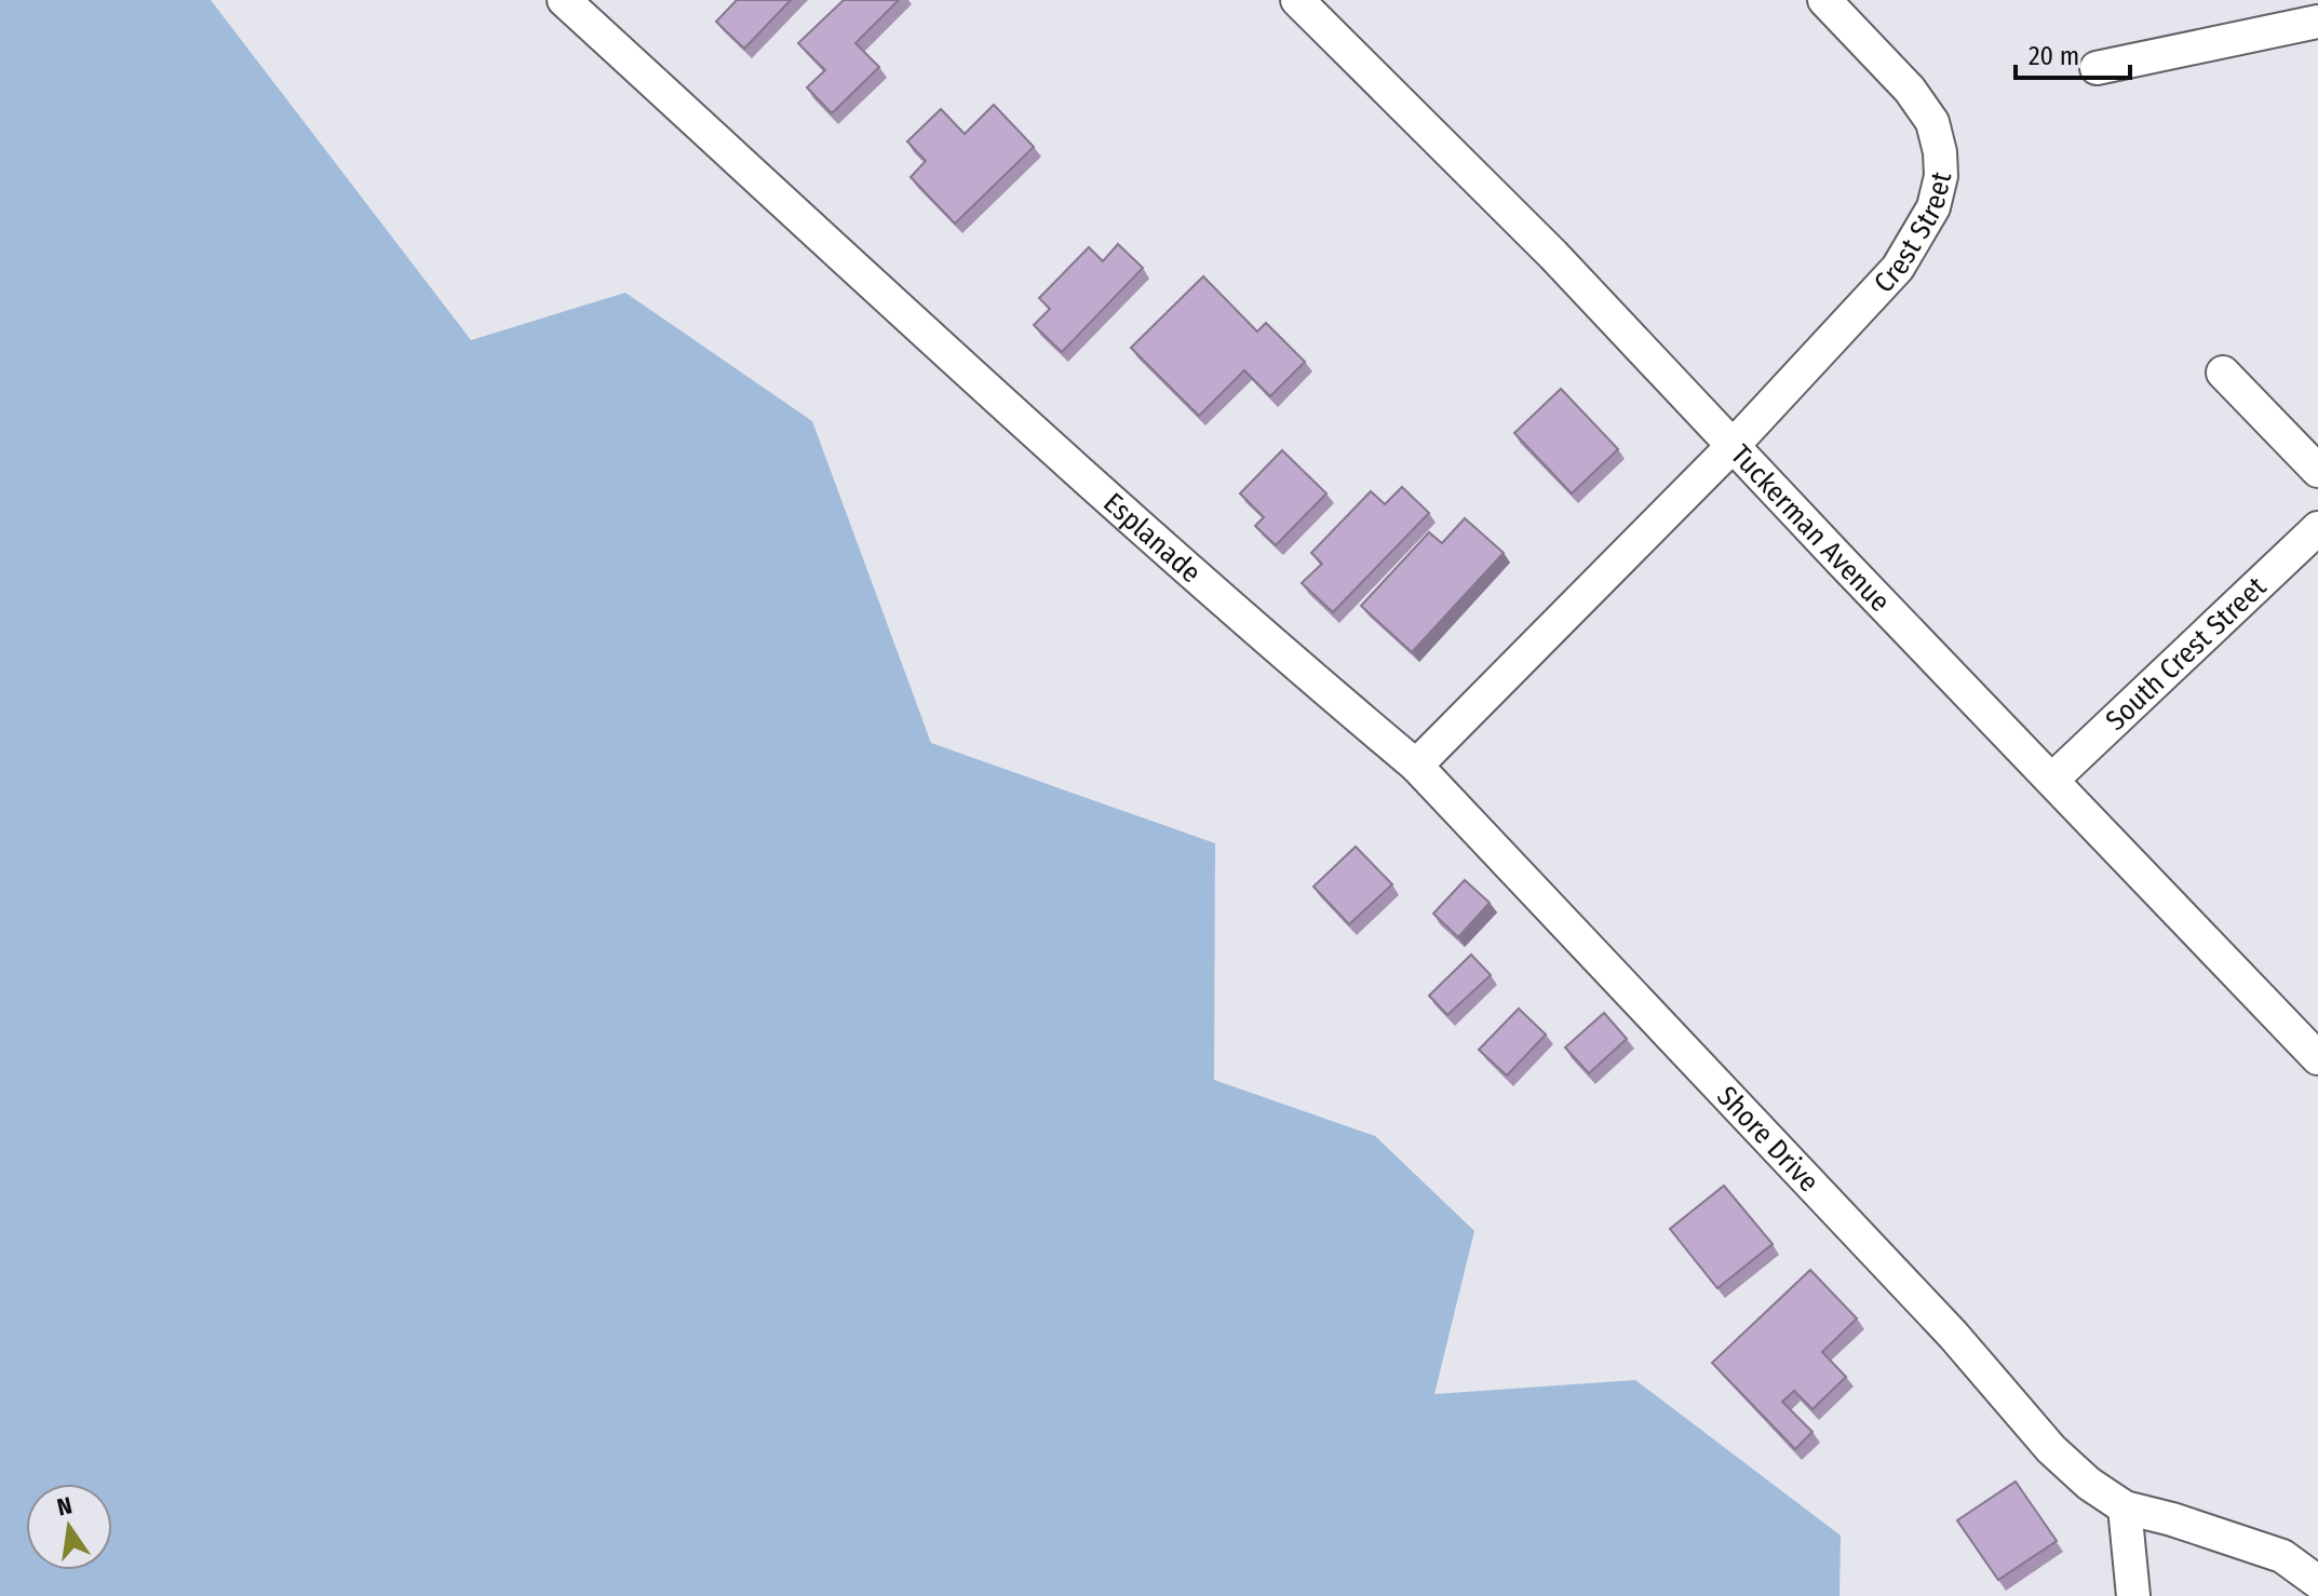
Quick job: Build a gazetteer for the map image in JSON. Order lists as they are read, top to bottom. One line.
{"streets":{"street":["Crest Street","Tuckerman Avenue","Esplanade","South Crest Street","Shore Drive"]},"crossings":[["Crest Street","Tuckerman Avenue"],["Tuckerman Avenue","South Crest Street"],["Esplanade","Shore Drive"]],"scale_bar":"20 m","north":"top"}
